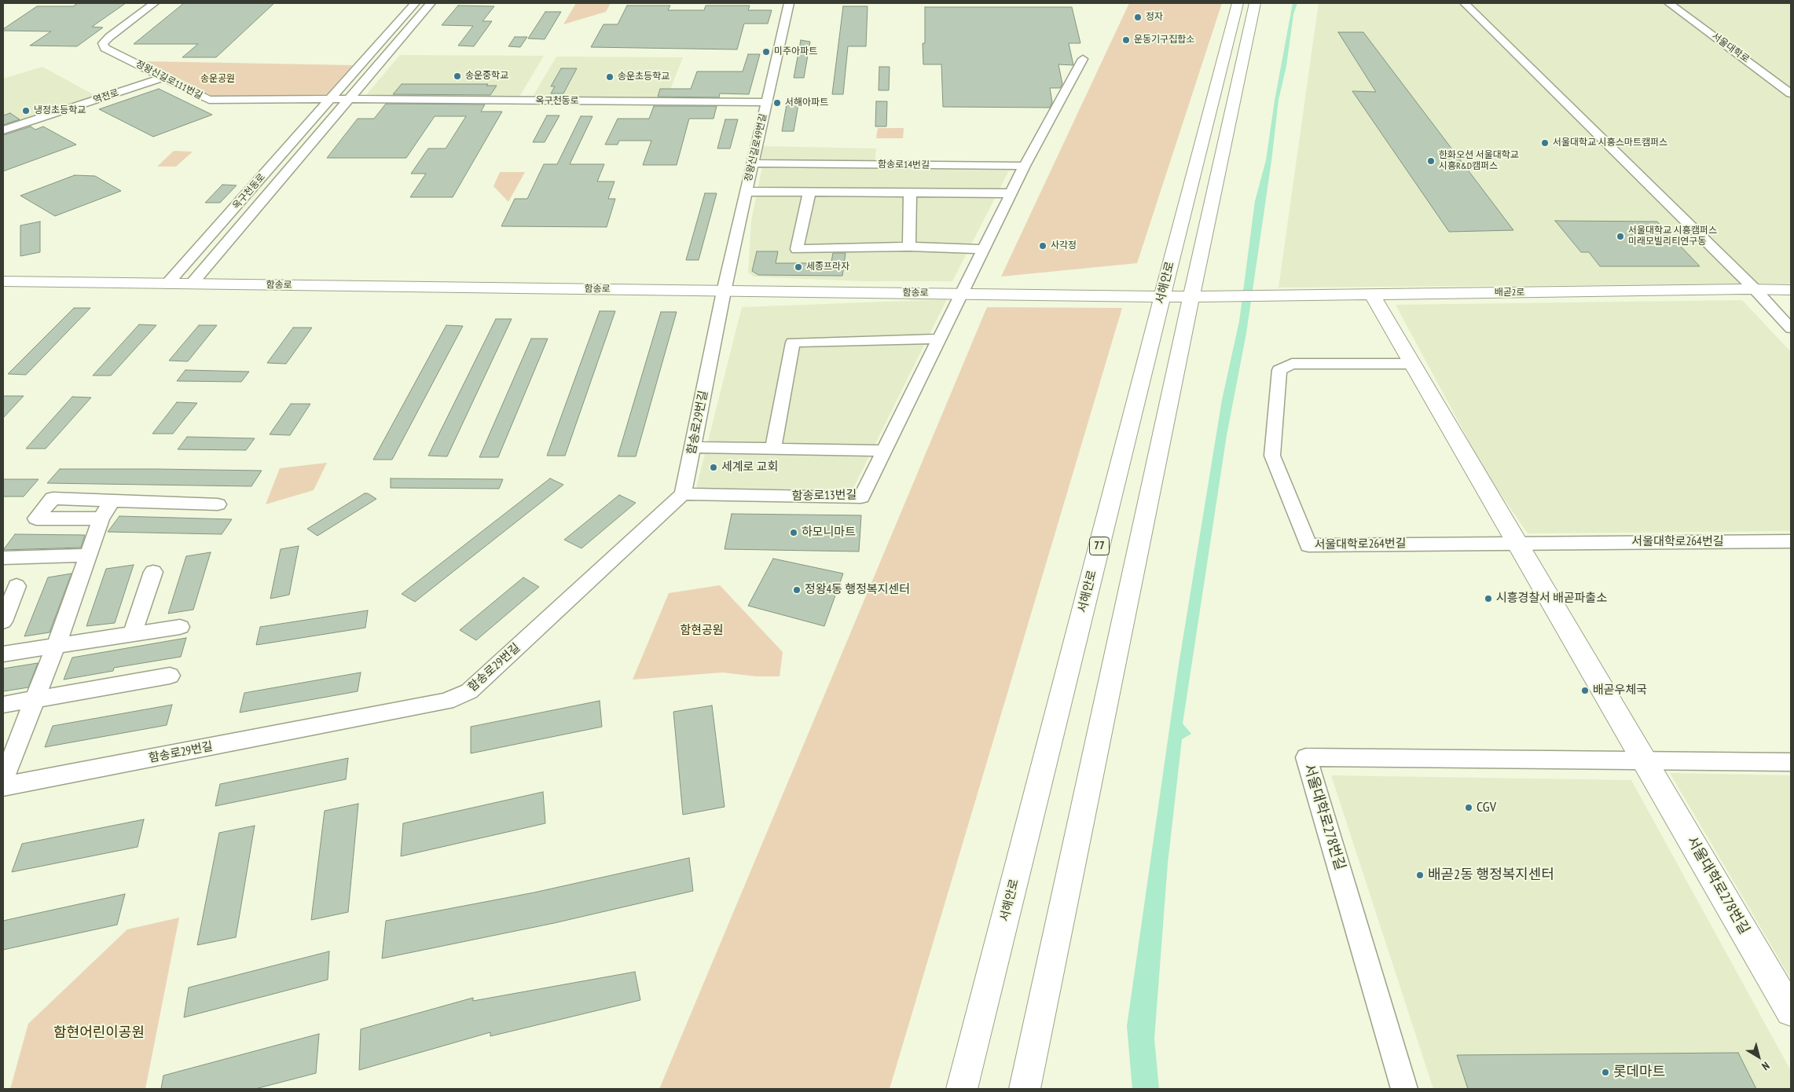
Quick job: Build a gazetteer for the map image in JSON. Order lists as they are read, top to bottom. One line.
{"streets":{"main road":["서해안로","함송로","배곧2로","77","서울대학로278번길"],"street":["서울대학로","정왕신길로111번길","역전로","옥구천동로","정왕신길로49번길","함송로14번길","함송로29번길","함송로13번길","서울대학로264번길"]},"crossings":[["정왕신길로111번길","역전로"],["정왕신길로111번길","옥구천동로"],["옥구천동로","정왕신길로49번길"],["옥구천동로","함송로"],["정왕신길로49번길","함송로14번길"],["정왕신길로49번길","함송로"],["정왕신길로49번길","함송로29번길"],["서해안로","함송로"],["함송로","배곧2로"],["함송로","함송로29번길"],["함송로","함송로13번길"],["함송로29번길","함송로13번길"]],"parks":["송운공원","함현공원","함현어린이공원"],"places":["정자","운동기구집합소","미주아파트","송운중학교","송운초등학교","서해아파트","냉정초등학교","서울대학교 시흥스마트캠퍼스","한화오션 서울대학교 시흥R&D캠퍼스","서울대학교 시흥캠퍼스 미래모빌리티연구동","사각정","세종프라자","세계로 교회","하모니마트","정왕4동 행정복지센터","시흥경찰서 배곧파출소","배곧우체국","CGV","배곧2동 행정복지센터","롯데마트"],"north":"bottom right"}
